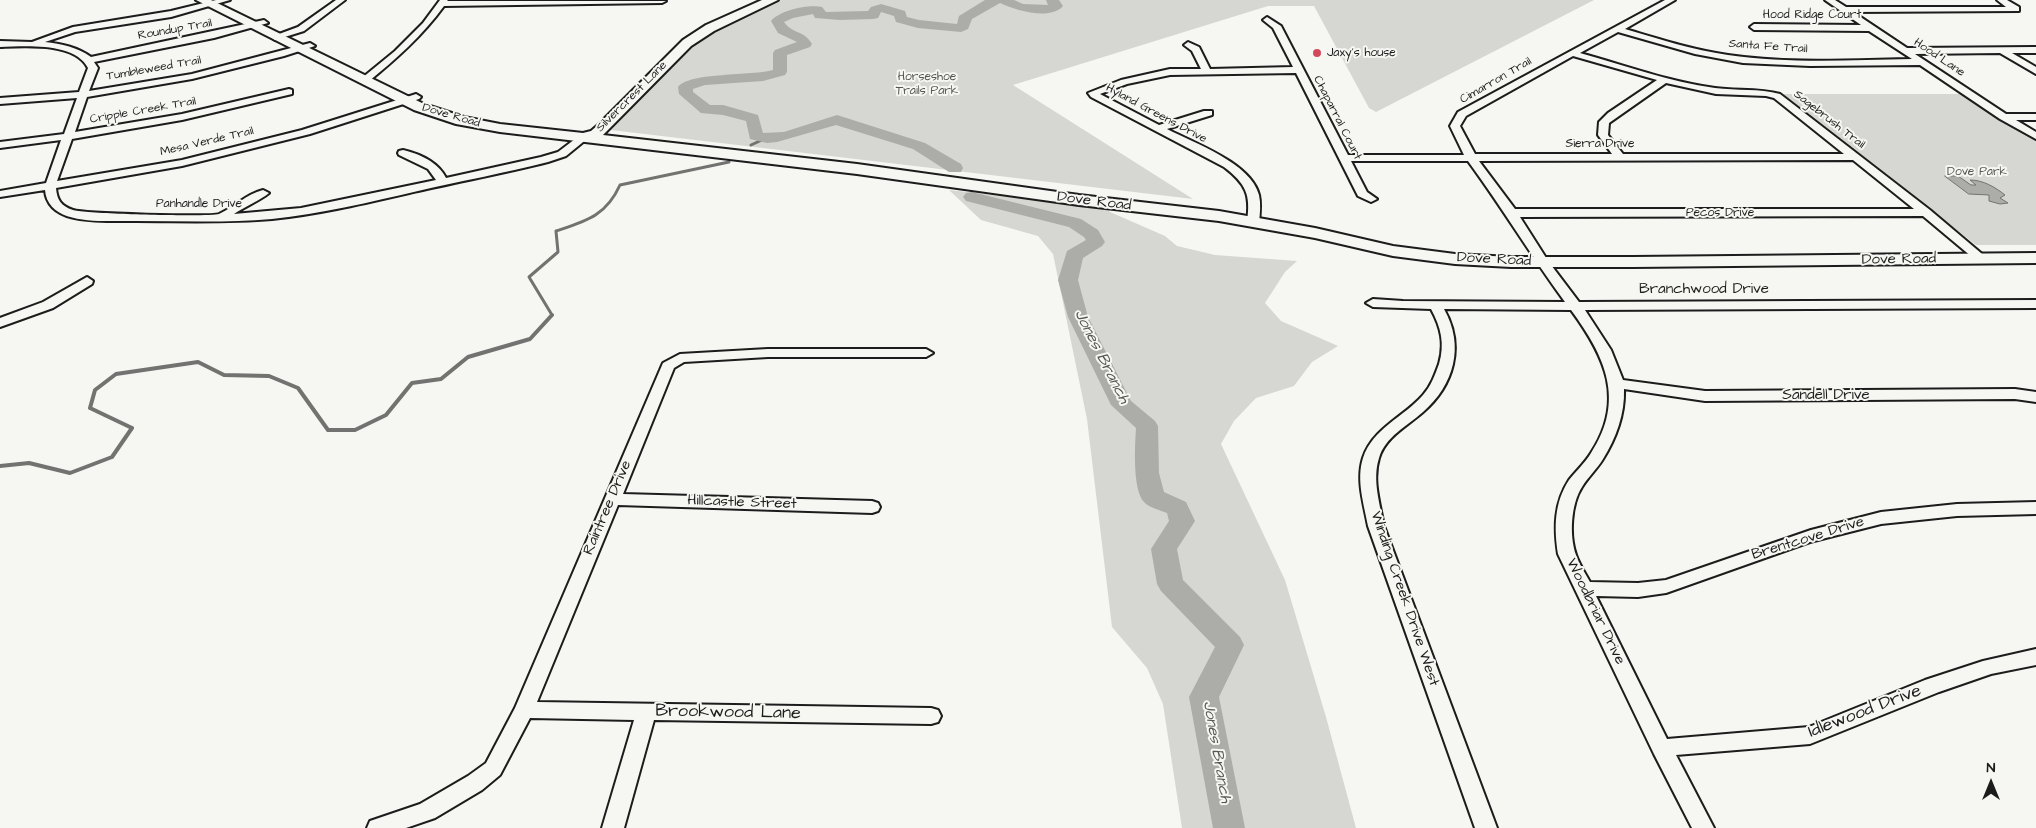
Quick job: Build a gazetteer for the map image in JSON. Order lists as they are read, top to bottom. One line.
{"streets":{"main road":["Silvercrest Lane","Dove Road"],"street":["Hood Ridge Court","Roundup Trail","Santa Fe Trail","Hood Lane","Tumbleweed Trail","Cimarron Trail","Cripple Creek Trail","Hyland Greens Drive","Chaparral Court","Sagebrush Trail","Mesa Verde Trail","Sierra Drive","Panhandle Drive","Pecos Drive","Branchwood Drive","Sandell Drive","Hillcastle Street","Raintree Drive","Brentcove Drive","Winding Creek Drive West","Woodbriar Drive","Idlewood Drive","Brookwood Lane"]},"crossings":[["Hood Ridge Court","Hood Lane"],["Roundup Trail","Dove Road"],["Santa Fe Trail","Hood Lane"],["Santa Fe Trail","Cimarron Trail"],["Tumbleweed Trail","Dove Road"],["Cimarron Trail","Dove Road"],["Cimarron Trail","Sagebrush Trail"],["Cimarron Trail","Sierra Drive"],["Cimarron Trail","Pecos Drive"],["Cimarron Trail","Woodbriar Drive"],["Silvercrest Lane","Dove Road"],["Silvercrest Lane","Panhandle Drive"],["Hyland Greens Drive","Dove Road"],["Hyland Greens Drive","Chaparral Court"],["Dove Road","Sagebrush Trail"],["Dove Road","Mesa Verde Trail"],["Dove Road","Panhandle Drive"],["Dove Road","Woodbriar Drive"],["Chaparral Court","Sierra Drive"],["Sagebrush Trail","Sierra Drive"],["Sagebrush Trail","Pecos Drive"],["Mesa Verde Trail","Panhandle Drive"],["Branchwood Drive","Winding Creek Drive West"],["Branchwood Drive","Woodbriar Drive"],["Sandell Drive","Woodbriar Drive"],["Hillcastle Street","Raintree Drive"],["Raintree Drive","Brookwood Lane"],["Brentcove Drive","Woodbriar Drive"],["Woodbriar Drive","Idlewood Drive"]],"water":["Jones Branch"],"parks":["Horseshoe Trails Park","Dove Park"],"places":["Jaxy's house"],"north":"top"}
